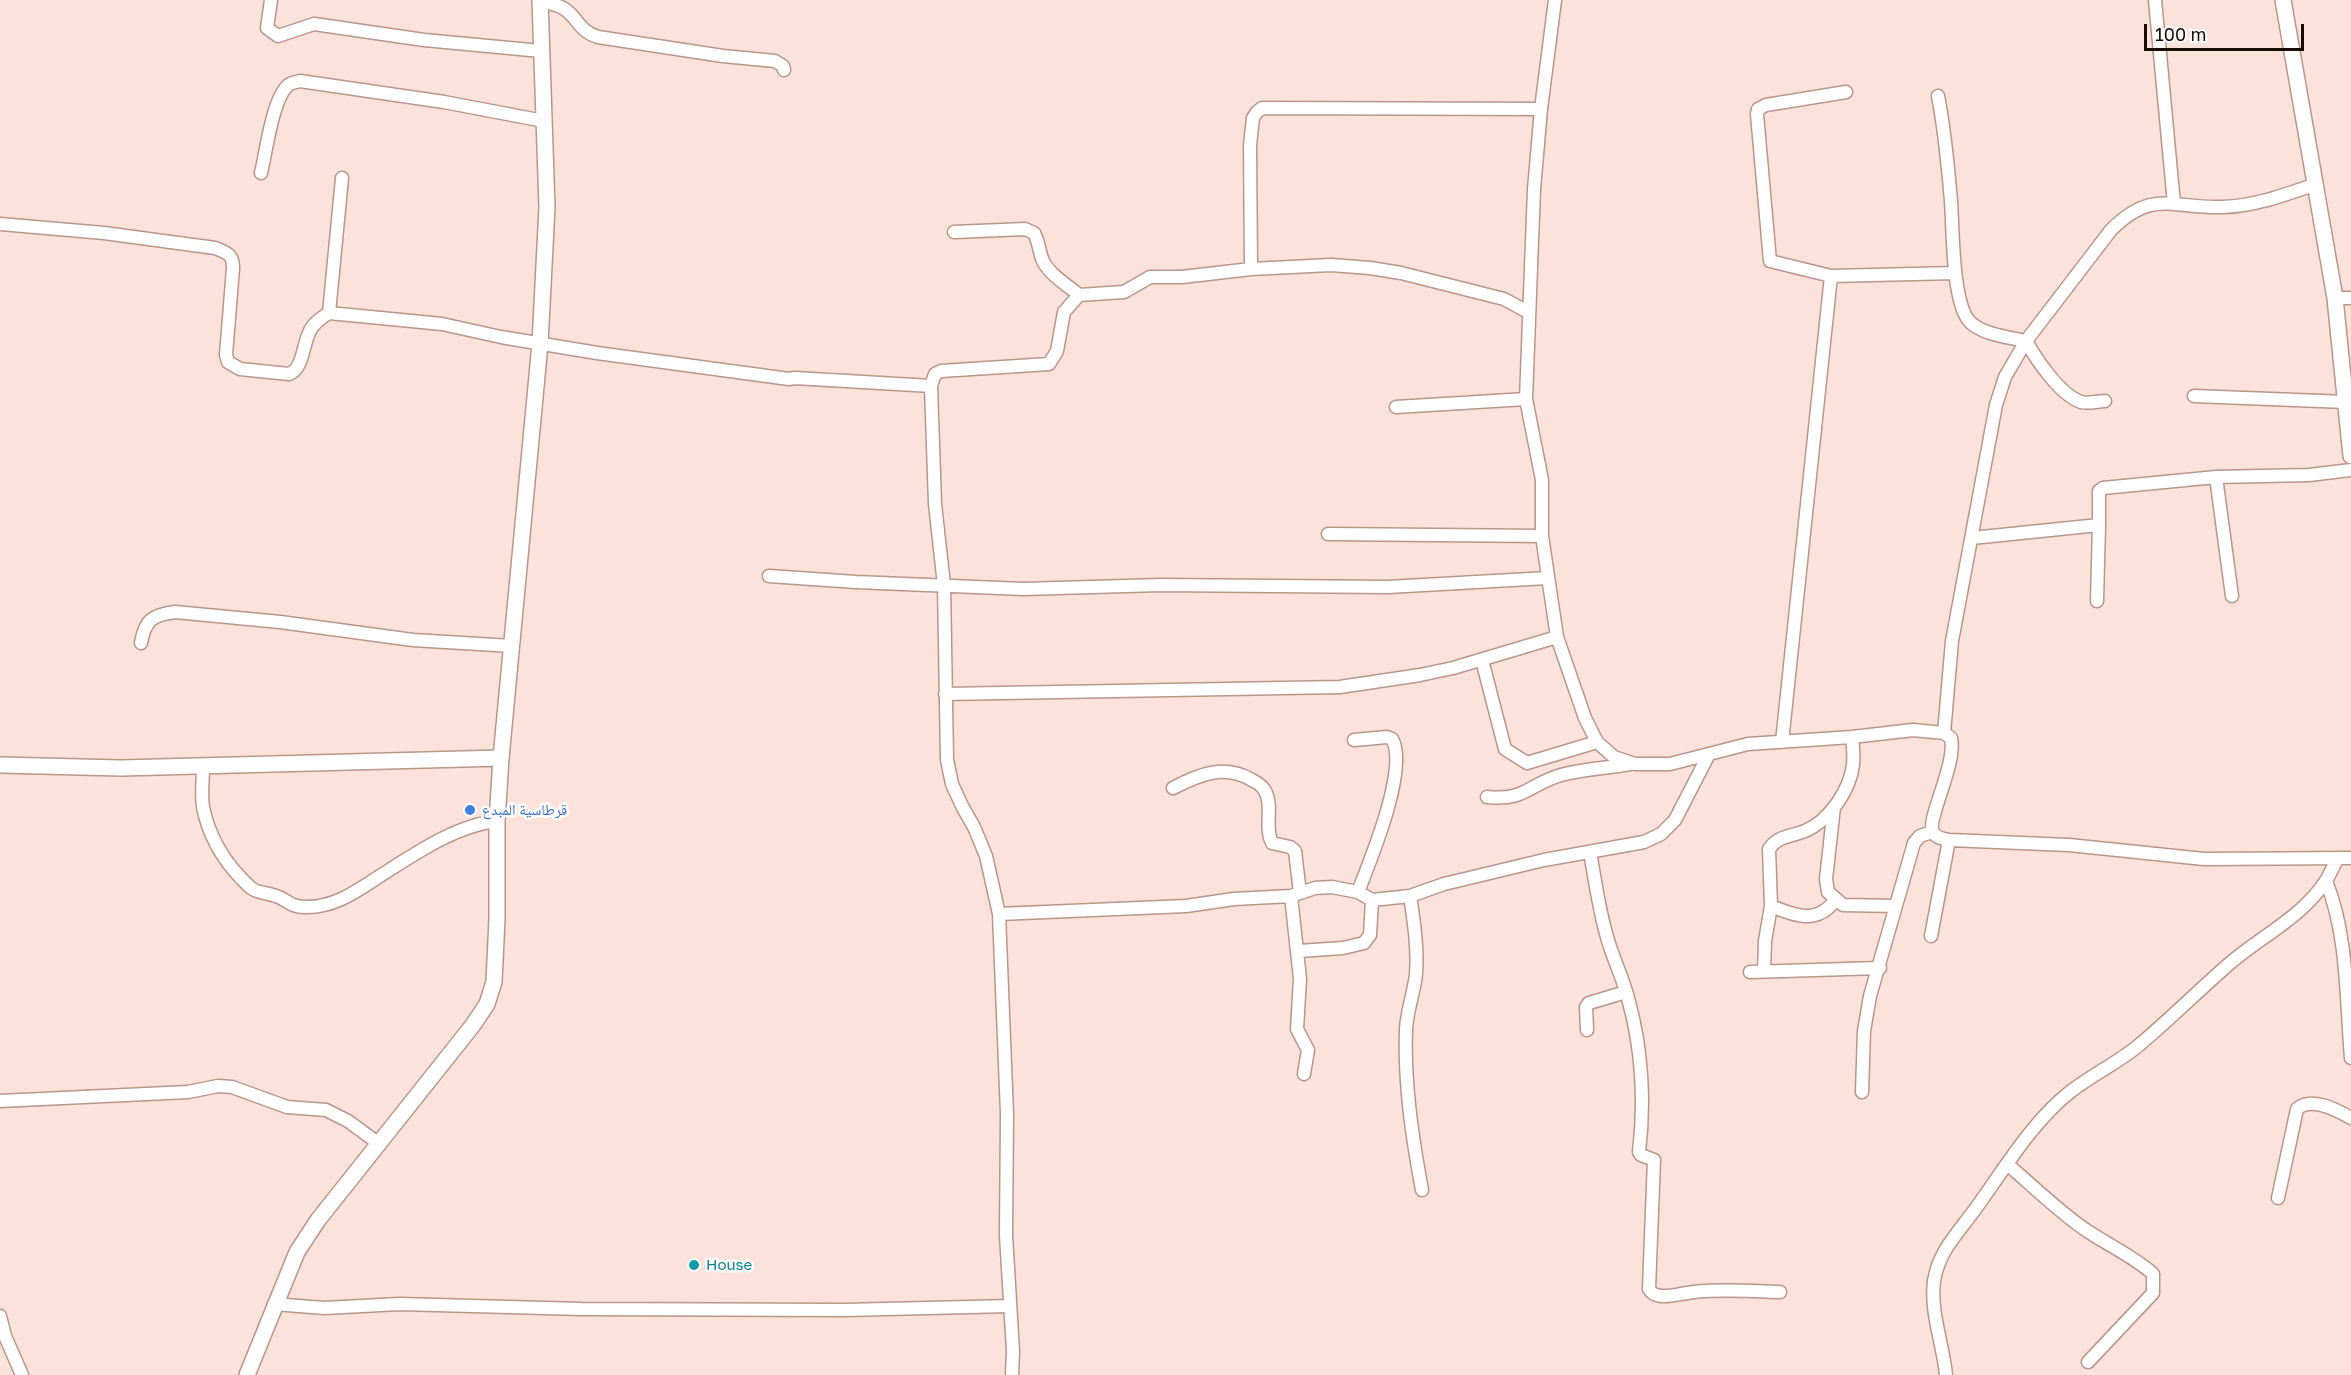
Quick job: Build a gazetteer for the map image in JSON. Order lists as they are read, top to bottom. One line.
{"places":["قرطاسية المبدع","House"],"scale_bar":"100 m"}
